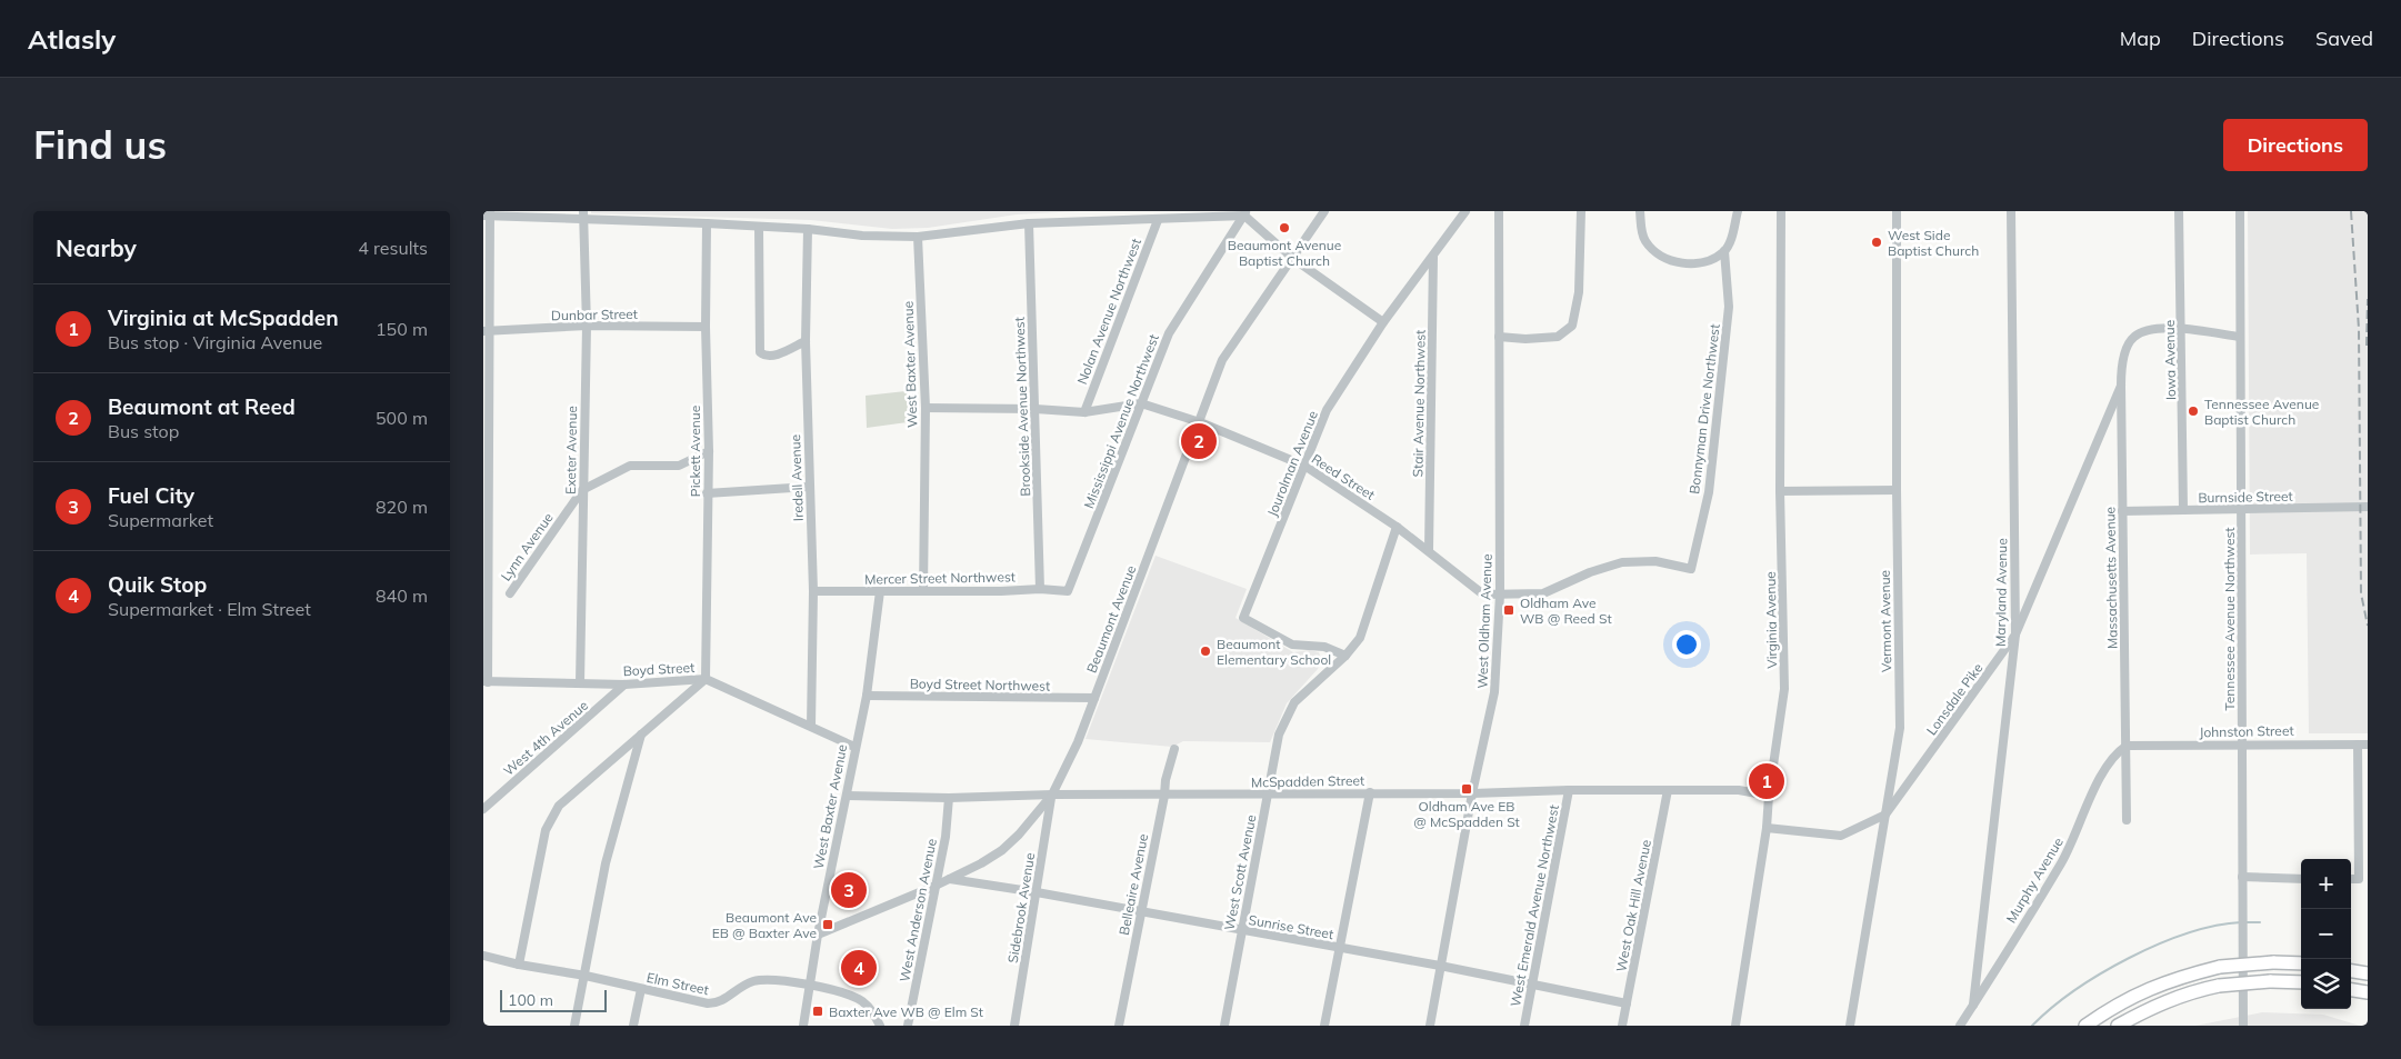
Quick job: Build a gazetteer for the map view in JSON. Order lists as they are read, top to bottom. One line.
{"streets":{"street":["Nolan Avenue Northwest","Dunbar Street","Iowa Avenue","West Baxter Avenue","Stair Avenue Northwest","Brookside Avenue Northwest","Bonnyman Drive Northwest","Mississippi Avenue Northwest","Exeter Avenue","Pickett Avenue","Jourolman Avenue","Reed Street","Iredell Avenue","Burnside Street","Lynn Avenue","Mercer Street Northwest","Massachusetts Avenue","Maryland Avenue","Beaumont Avenue","Tennessee Avenue Northwest","Virginia Avenue","West Oldham Avenue","Vermont Avenue","Boyd Street","Boyd Street Northwest","Lonsdale Pike","Johnston Street","West 4th Avenue","McSpadden Street","West Scott Avenue","Murphy Avenue","Belleaire Avenue","West Emerald Avenue Northwest","West Oak Hill Avenue","Sidebrook Avenue","West Anderson Avenue","Sunrise Street","Elm Street"]},"crossings":[["Nolan Avenue Northwest","Reed Street"],["Dunbar Street","Exeter Avenue"],["Dunbar Street","Pickett Avenue"],["Iowa Avenue","Burnside Street"],["Iowa Avenue","Massachusetts Avenue"],["West Baxter Avenue","Reed Street"],["West Baxter Avenue","Mercer Street Northwest"],["West Baxter Avenue","Beaumont Avenue"],["West Baxter Avenue","Boyd Street"],["West Baxter Avenue","Boyd Street Northwest"],["West Baxter Avenue","McSpadden Street"],["West Baxter Avenue","Elm Street"],["Stair Avenue Northwest","Jourolman Avenue"],["Stair Avenue Northwest","Reed Street"],["Brookside Avenue Northwest","Reed Street"],["Brookside Avenue Northwest","Mercer Street Northwest"],["Bonnyman Drive Northwest","Reed Street"],["Mississippi Avenue Northwest","Reed Street"],["Mississippi Avenue Northwest","Mercer Street Northwest"],["Exeter Avenue","Lynn Avenue"],["Exeter Avenue","Boyd Street"],["Pickett Avenue","Lynn Avenue"],["Pickett Avenue","Boyd Street"],["Jourolman Avenue","Reed Street"],["Jourolman Avenue","West Scott Avenue"],["Reed Street","Beaumont Avenue"],["Reed Street","West Oldham Avenue"],["Reed Street","West Scott Avenue"],["Iredell Avenue","Mercer Street Northwest"],["Iredell Avenue","Boyd Street"],["Burnside Street","Massachusetts Avenue"],["Burnside Street","Tennessee Avenue Northwest"],["Massachusetts Avenue","Lonsdale Pike"],["Massachusetts Avenue","Johnston Street"],["Massachusetts Avenue","Murphy Avenue"],["Maryland Avenue","Lonsdale Pike"],["Maryland Avenue","Murphy Avenue"],["Beaumont Avenue","Boyd Street Northwest"],["Beaumont Avenue","McSpadden Street"],["Beaumont Avenue","Sidebrook Avenue"],["Beaumont Avenue","West Anderson Avenue"],["Beaumont Avenue","Sunrise Street"],["Tennessee Avenue Northwest","Johnston Street"],["Virginia Avenue","Lonsdale Pike"],["Virginia Avenue","McSpadden Street"],["West Oldham Avenue","McSpadden Street"],["West Oldham Avenue","Sunrise Street"],["Vermont Avenue","Lonsdale Pike"],["Boyd Street","West 4th Avenue"],["Johnston Street","Murphy Avenue"],["McSpadden Street","West Scott Avenue"],["McSpadden Street","Belleaire Avenue"],["McSpadden Street","West Emerald Avenue Northwest"],["McSpadden Street","West Oak Hill Avenue"],["McSpadden Street","Sidebrook Avenue"],["McSpadden Street","West Anderson Avenue"],["West Scott Avenue","Sunrise Street"],["Belleaire Avenue","Sunrise Street"],["West Emerald Avenue Northwest","Sunrise Street"],["West Oak Hill Avenue","Sunrise Street"],["Sidebrook Avenue","Sunrise Street"]],"places":{"other":["Beaumont Avenue Baptist Church","West Side Baptist Church","Tennessee Avenue Baptist Church","Beaumont Elementary School"],"transit":["Oldham Ave WB @ Reed St","Oldham Ave EB @ McSpadden St","Beaumont Ave EB @ Baxter Ave","Baxter Ave WB @ Elm St"]},"scale_bar":"100 m","page":{"header":"Atlasly","nav":["Map","Directions","Saved"],"buttons":"Directions","title":"Find us","heading":["Nearby","4 results"],"list":[{"mark":"1","name":"Virginia at McSpadden","note":"Bus stop · Virginia Avenue","value":"150 m"},{"mark":"2","name":"Beaumont at Reed","note":"Bus stop","value":"500 m"},{"mark":"3","name":"Fuel City","note":"Supermarket","value":"820 m"},{"mark":"4","name":"Quik Stop","note":"Supermarket · Elm Street","value":"840 m"}],"pins":["2","1","3","4"],"map_buttons":["+","−"],"scale":"100 m"}}
